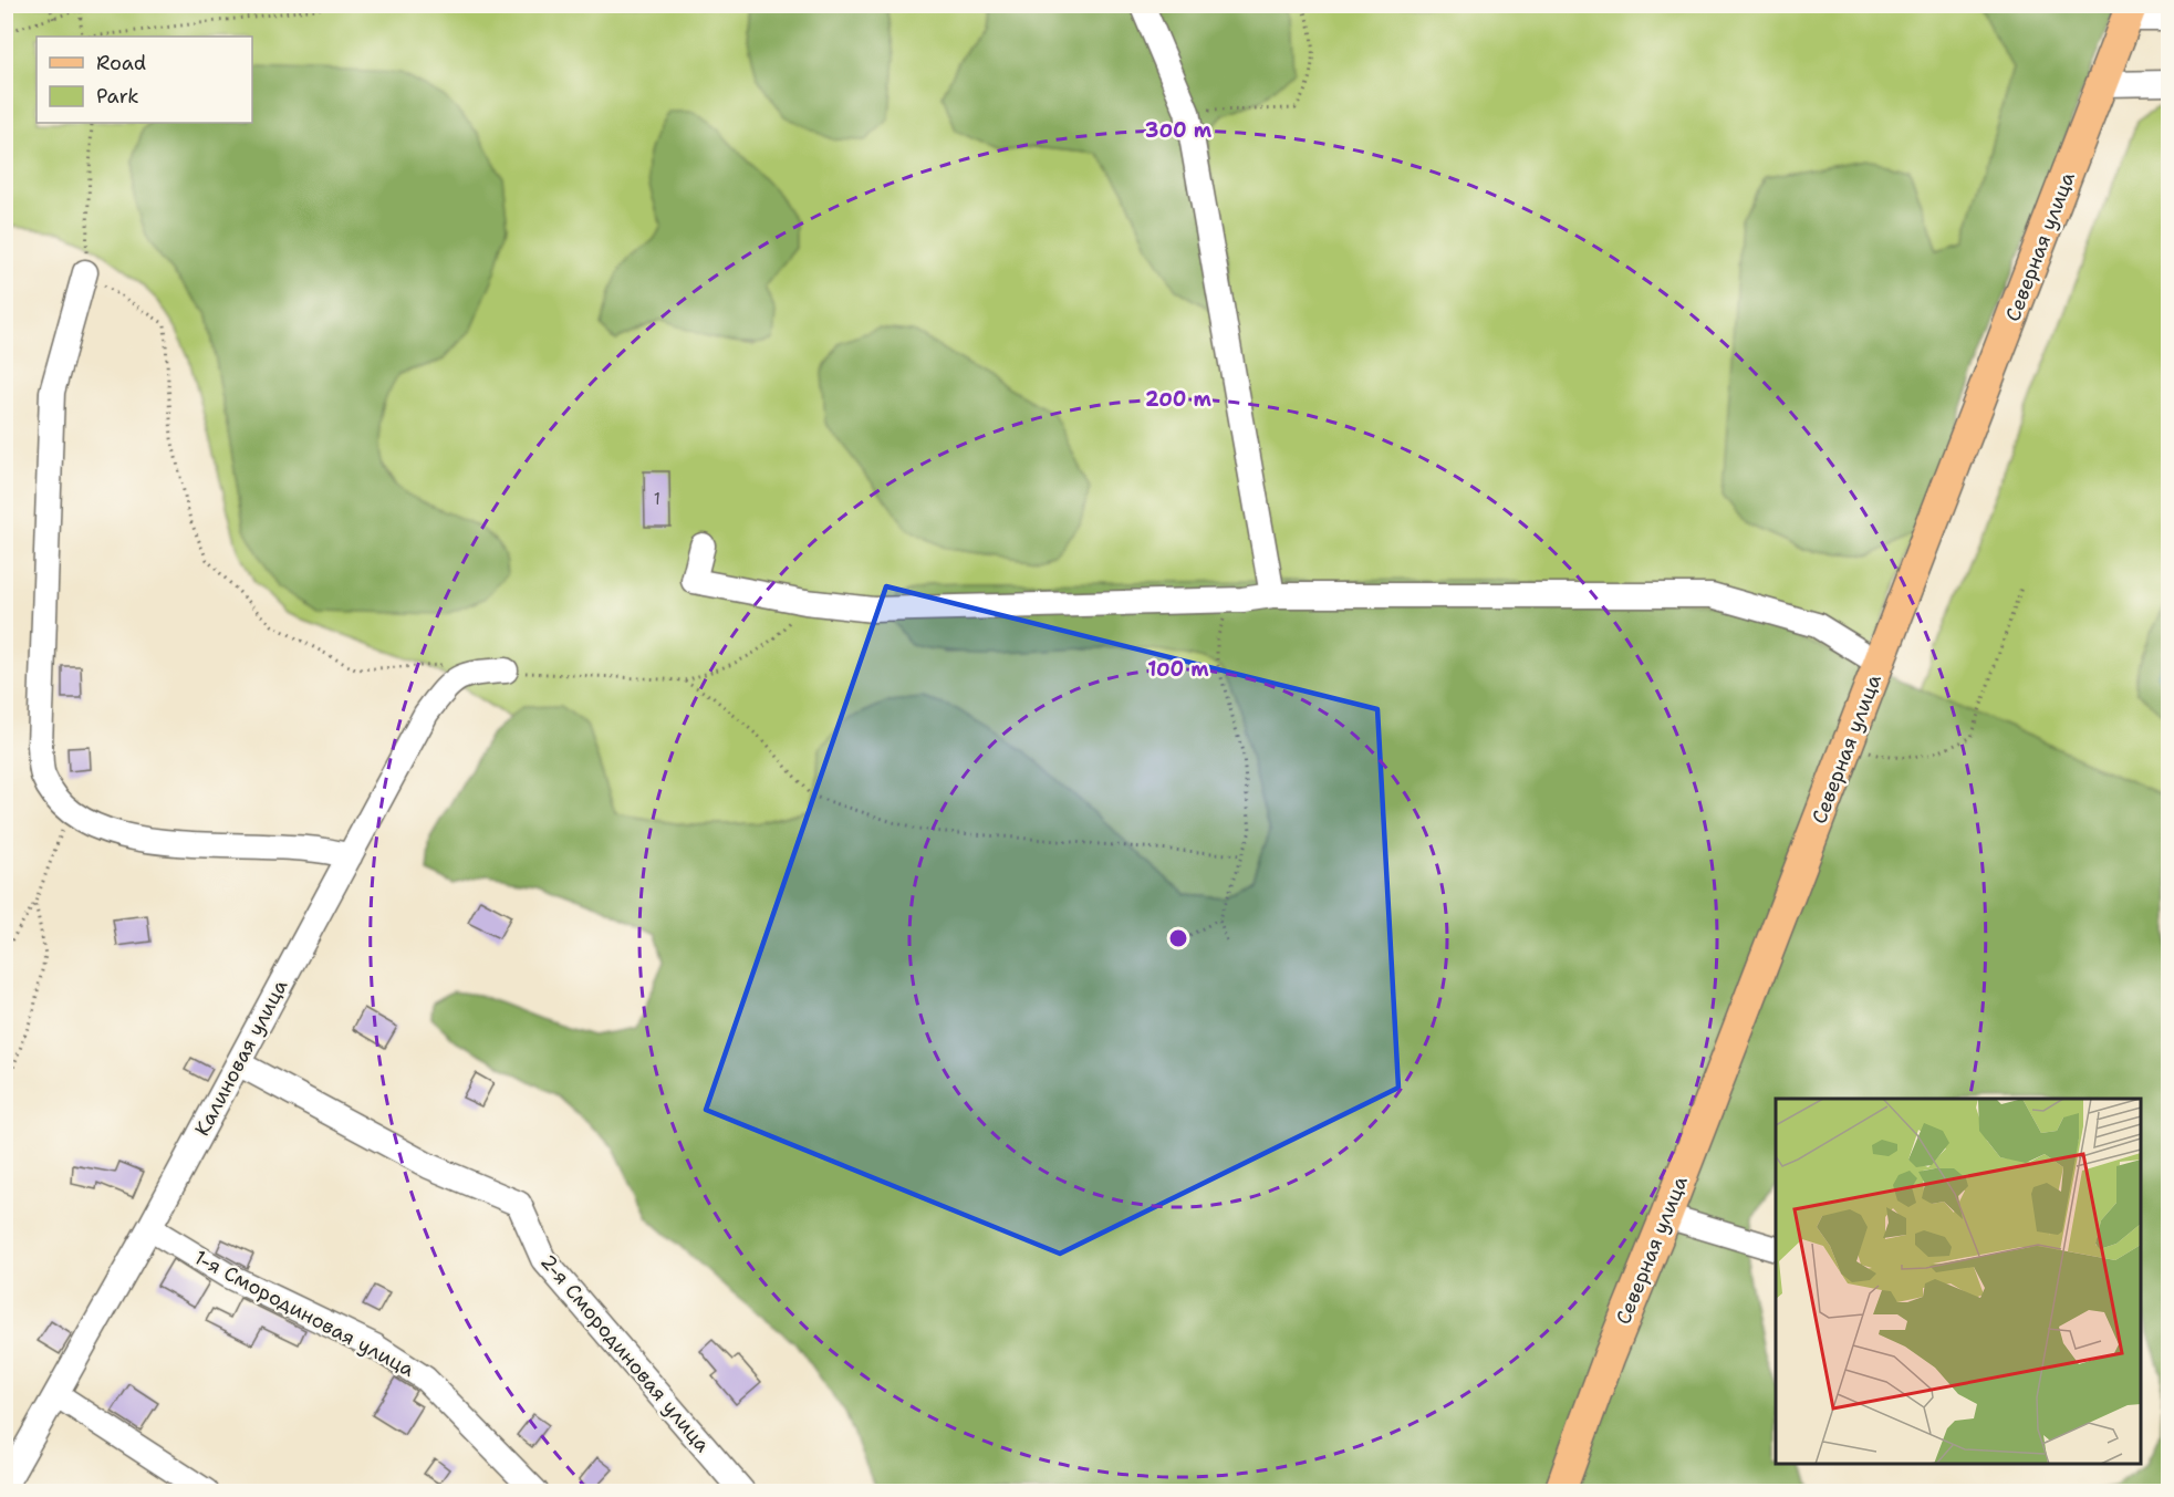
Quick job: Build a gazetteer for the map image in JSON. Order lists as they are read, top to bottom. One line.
{"streets":{"main road":["Северная улица"],"street":["Калиновая улица","1-я Смородиновая улица","2-я Смородиновая улица"]},"crossings":[["Калиновая улица","1-я Смородиновая улица"],["Калиновая улица","2-я Смородиновая улица"]],"house_numbers":["1"],"legend":["Road","Park"],"rings":["300 m","200 m","100 m"]}
